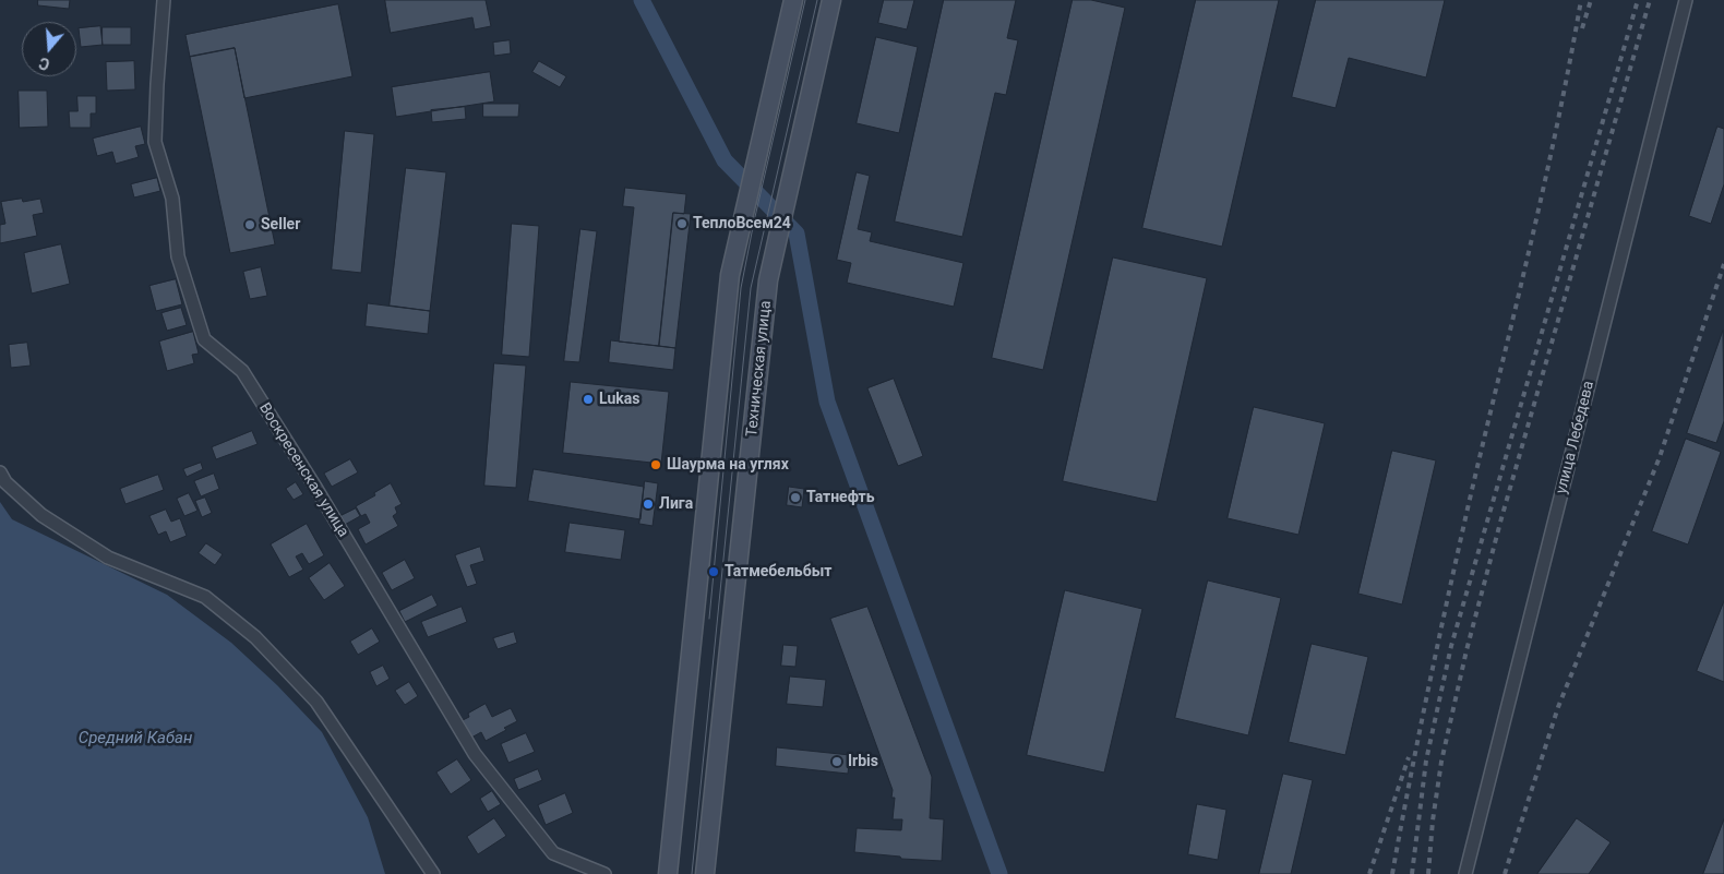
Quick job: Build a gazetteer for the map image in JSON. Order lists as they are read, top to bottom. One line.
{"streets":{"main road":["Техническая улица"],"street":["улица Лебедева","Воскресенская улица"]},"water":["Средний Кабан"],"places":["ТеплоВсем24","Seller","Lukas","Шаурма на углях","Татнефть","Лига","Татмебельбыт","Irbis"],"north":"bottom"}
